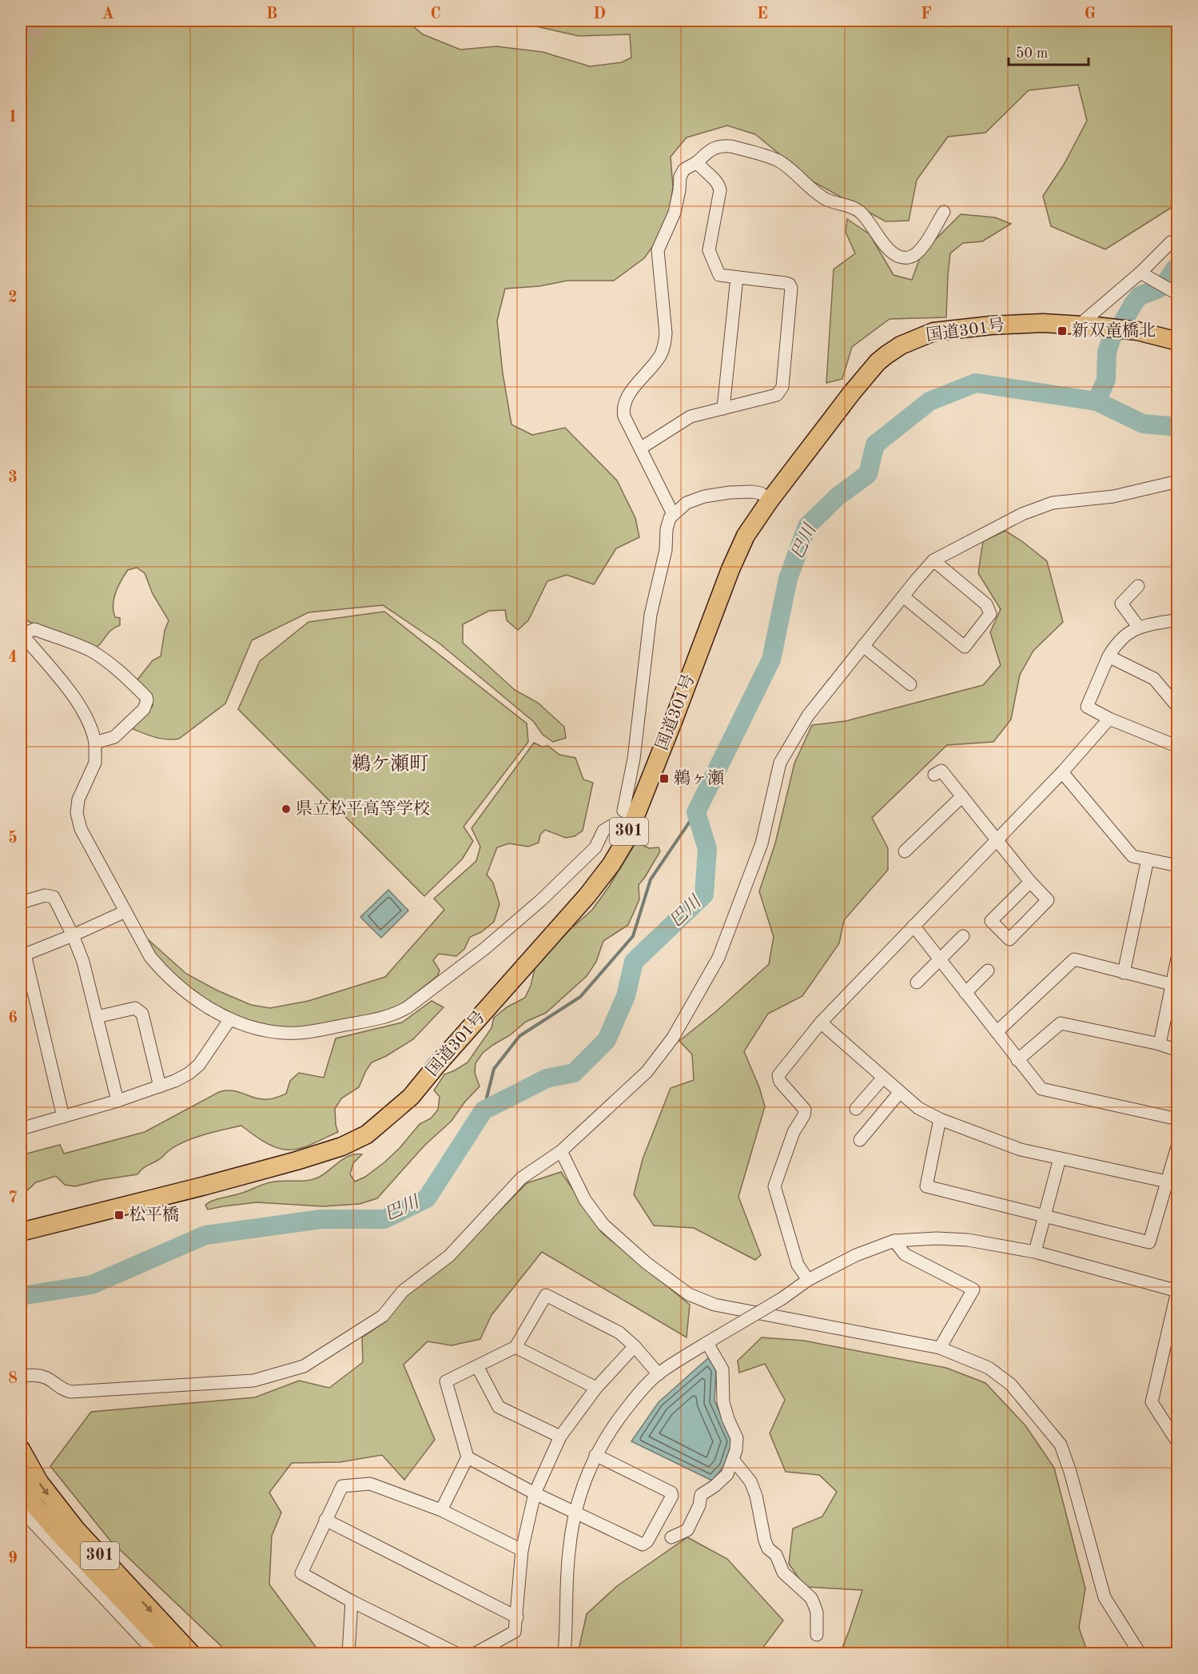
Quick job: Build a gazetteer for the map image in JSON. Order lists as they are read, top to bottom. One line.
{"streets":{"highway":["国道301号","301"]},"districts":["鵜ケ瀬町"],"water":["巴川"],"places":{"transit":["新双竜橋北","鵜ヶ瀬","松平橋"],"other":["県立松平高等学校"]},"scale_bar":"50 m","grid":{"columns":["A","B","C","D","E","F","G"],"rows":["1","2","3","4","5","6","7","8","9"]}}
